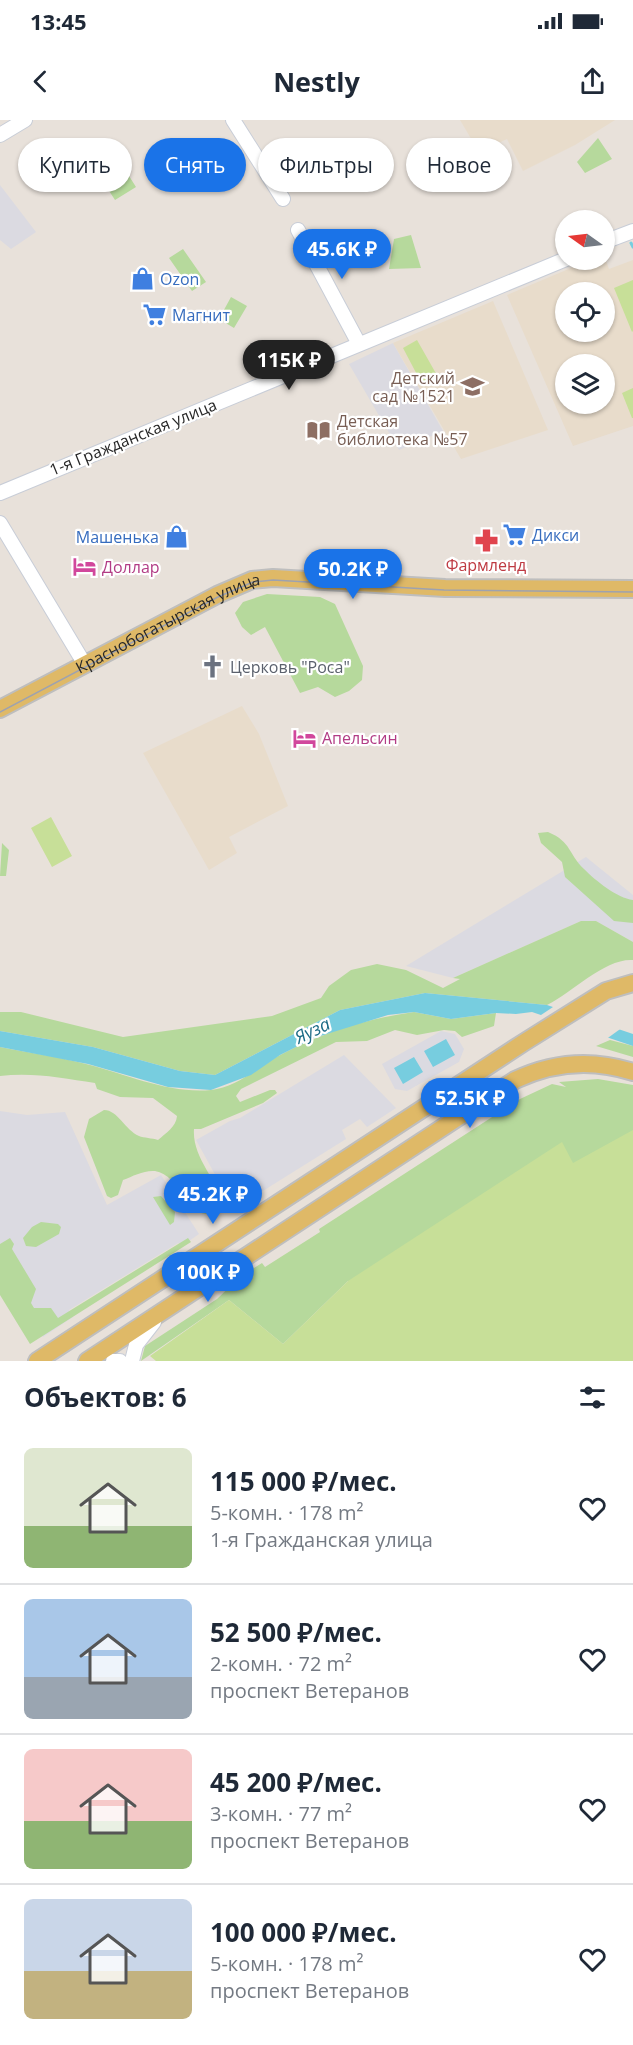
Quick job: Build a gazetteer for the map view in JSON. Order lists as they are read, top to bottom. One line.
{"streets":{"main road":["Краснобогатырская улица"],"street":["1-я Гражданская улица"]},"water":["Яуза"],"places":{"shop":["Ozon","Машенька"],"supermarket":["Магнит","Дикси"],"school or university":["Детский сад №1521"],"library":["Детская библиотека №57"],"pharmacy":["Фармленд"],"hotel":["Доллар","Апельсин"],"church":["Церковь \"Роса\""]},"north":"left","page":{"status":"13:45","header":"Nestly","chip":["Купить","Снять","Фильтры","Новое"],"price":["45.6K ₽","115K ₽","50.2K ₽","52.5K ₽","45.2K ₽","100K ₽"],"heading":"Объектов: 6","list":[{"name":"115 000 ₽/мес.","note":"5-комн. · 178 m² · 1-я Гражданская улица"},{"name":"52 500 ₽/мес.","note":"2-комн. · 72 m² · проспект Ветеранов"},{"name":"45 200 ₽/мес.","note":"3-комн. · 77 m² · проспект Ветеранов"},{"name":"100 000 ₽/мес.","note":"5-комн. · 178 m² · проспект Ветеранов"}]}}
